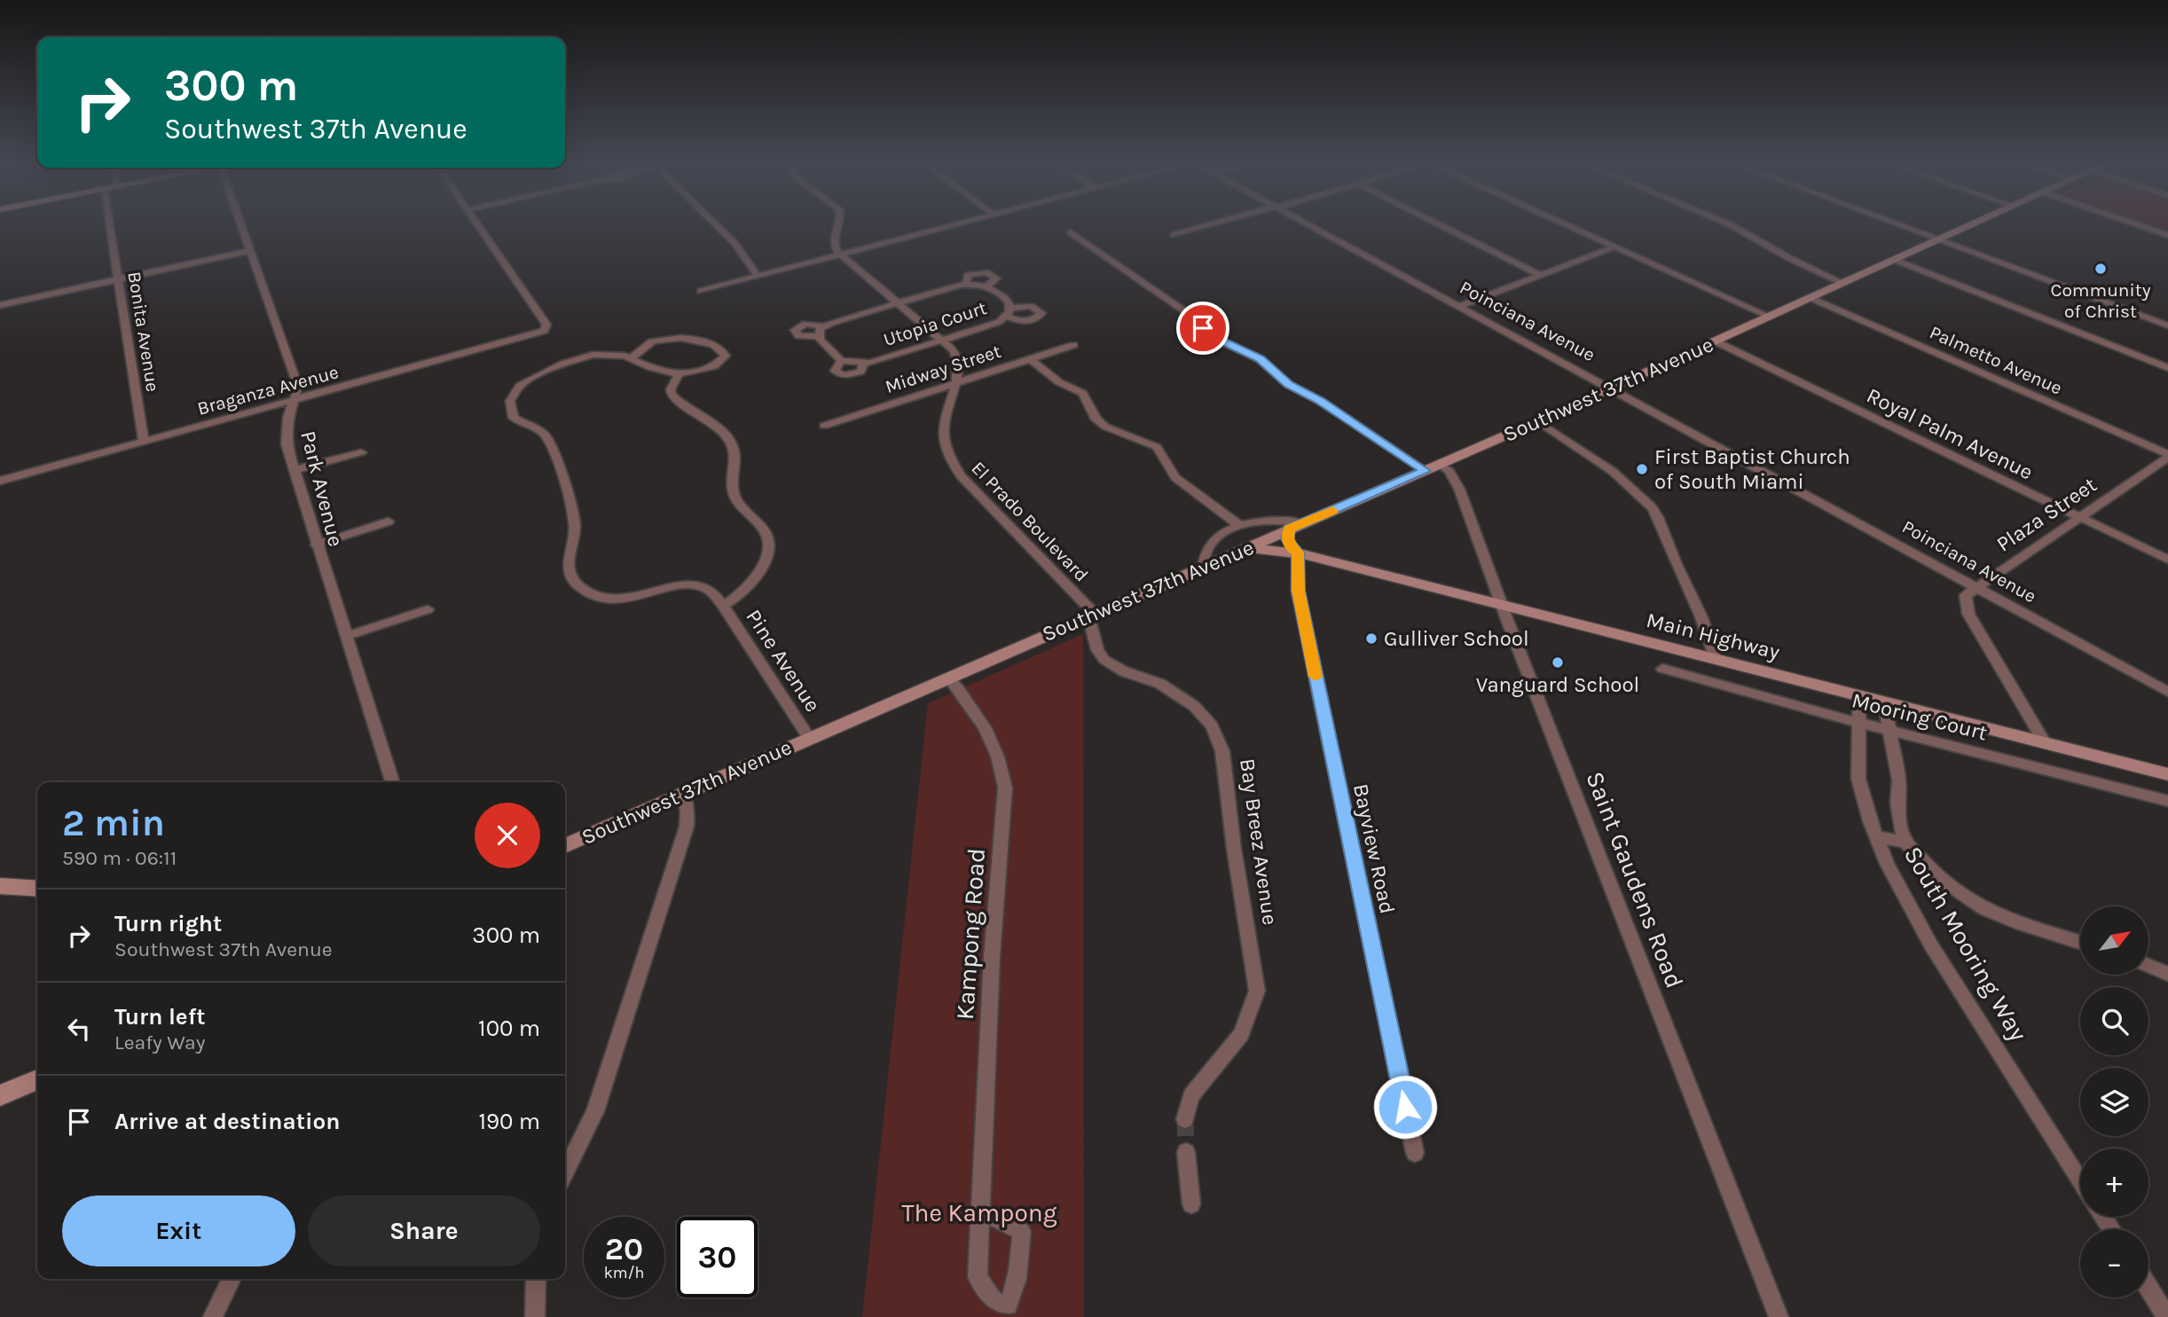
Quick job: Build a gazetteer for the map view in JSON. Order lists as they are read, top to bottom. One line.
{"streets":{"main road":["Southwest 37th Avenue","Main Highway"],"street":["Poinciana Avenue","Utopia Court","Bonita Avenue","Palmetto Avenue","Midway Street","Braganza Avenue","Royal Palm Avenue","Park Avenue","Plaza Street","El Prado Boulevard","Pine Avenue","Mooring Court","Bay Breez Avenue","Bayview Road","Saint Gaudens Road","Kampong Road","South Mooring Way"]},"crossings":[["Poinciana Avenue","Southwest 37th Avenue"],["Poinciana Avenue","Plaza Street"],["Utopia Court","El Prado Boulevard"],["Bonita Avenue","Braganza Avenue"],["Palmetto Avenue","Southwest 37th Avenue"],["Palmetto Avenue","Plaza Street"],["Midway Street","El Prado Boulevard"],["Southwest 37th Avenue","Royal Palm Avenue"],["Southwest 37th Avenue","El Prado Boulevard"],["Southwest 37th Avenue","Main Highway"],["Southwest 37th Avenue","Pine Avenue"],["Southwest 37th Avenue","Bay Breez Avenue"],["Southwest 37th Avenue","Saint Gaudens Road"],["Southwest 37th Avenue","Kampong Road"],["Braganza Avenue","Park Avenue"],["Royal Palm Avenue","Plaza Street"],["El Prado Boulevard","Bay Breez Avenue"],["Main Highway","Bayview Road"],["Main Highway","Saint Gaudens Road"],["Main Highway","South Mooring Way"],["Mooring Court","South Mooring Way"]],"parks":["The Kampong"],"places":["Community of Christ","First Baptist Church of South Miami","Gulliver School","Vanguard School"],"north":"top right","page":{"turn":["300 m","Southwest 37th Avenue"],"heading":["2 min","590 m · 06:11"],"list":[{"name":"Turn right","note":"Southwest 37th Avenue","value":"300 m"},{"name":"Turn left","note":"Leafy Way","value":"100 m"},{"name":"Arrive at destination","value":"190 m"}],"map_buttons":["+","−"],"buttons":["Exit","Share"],"speed":"20 km/h","limit":"30"}}
